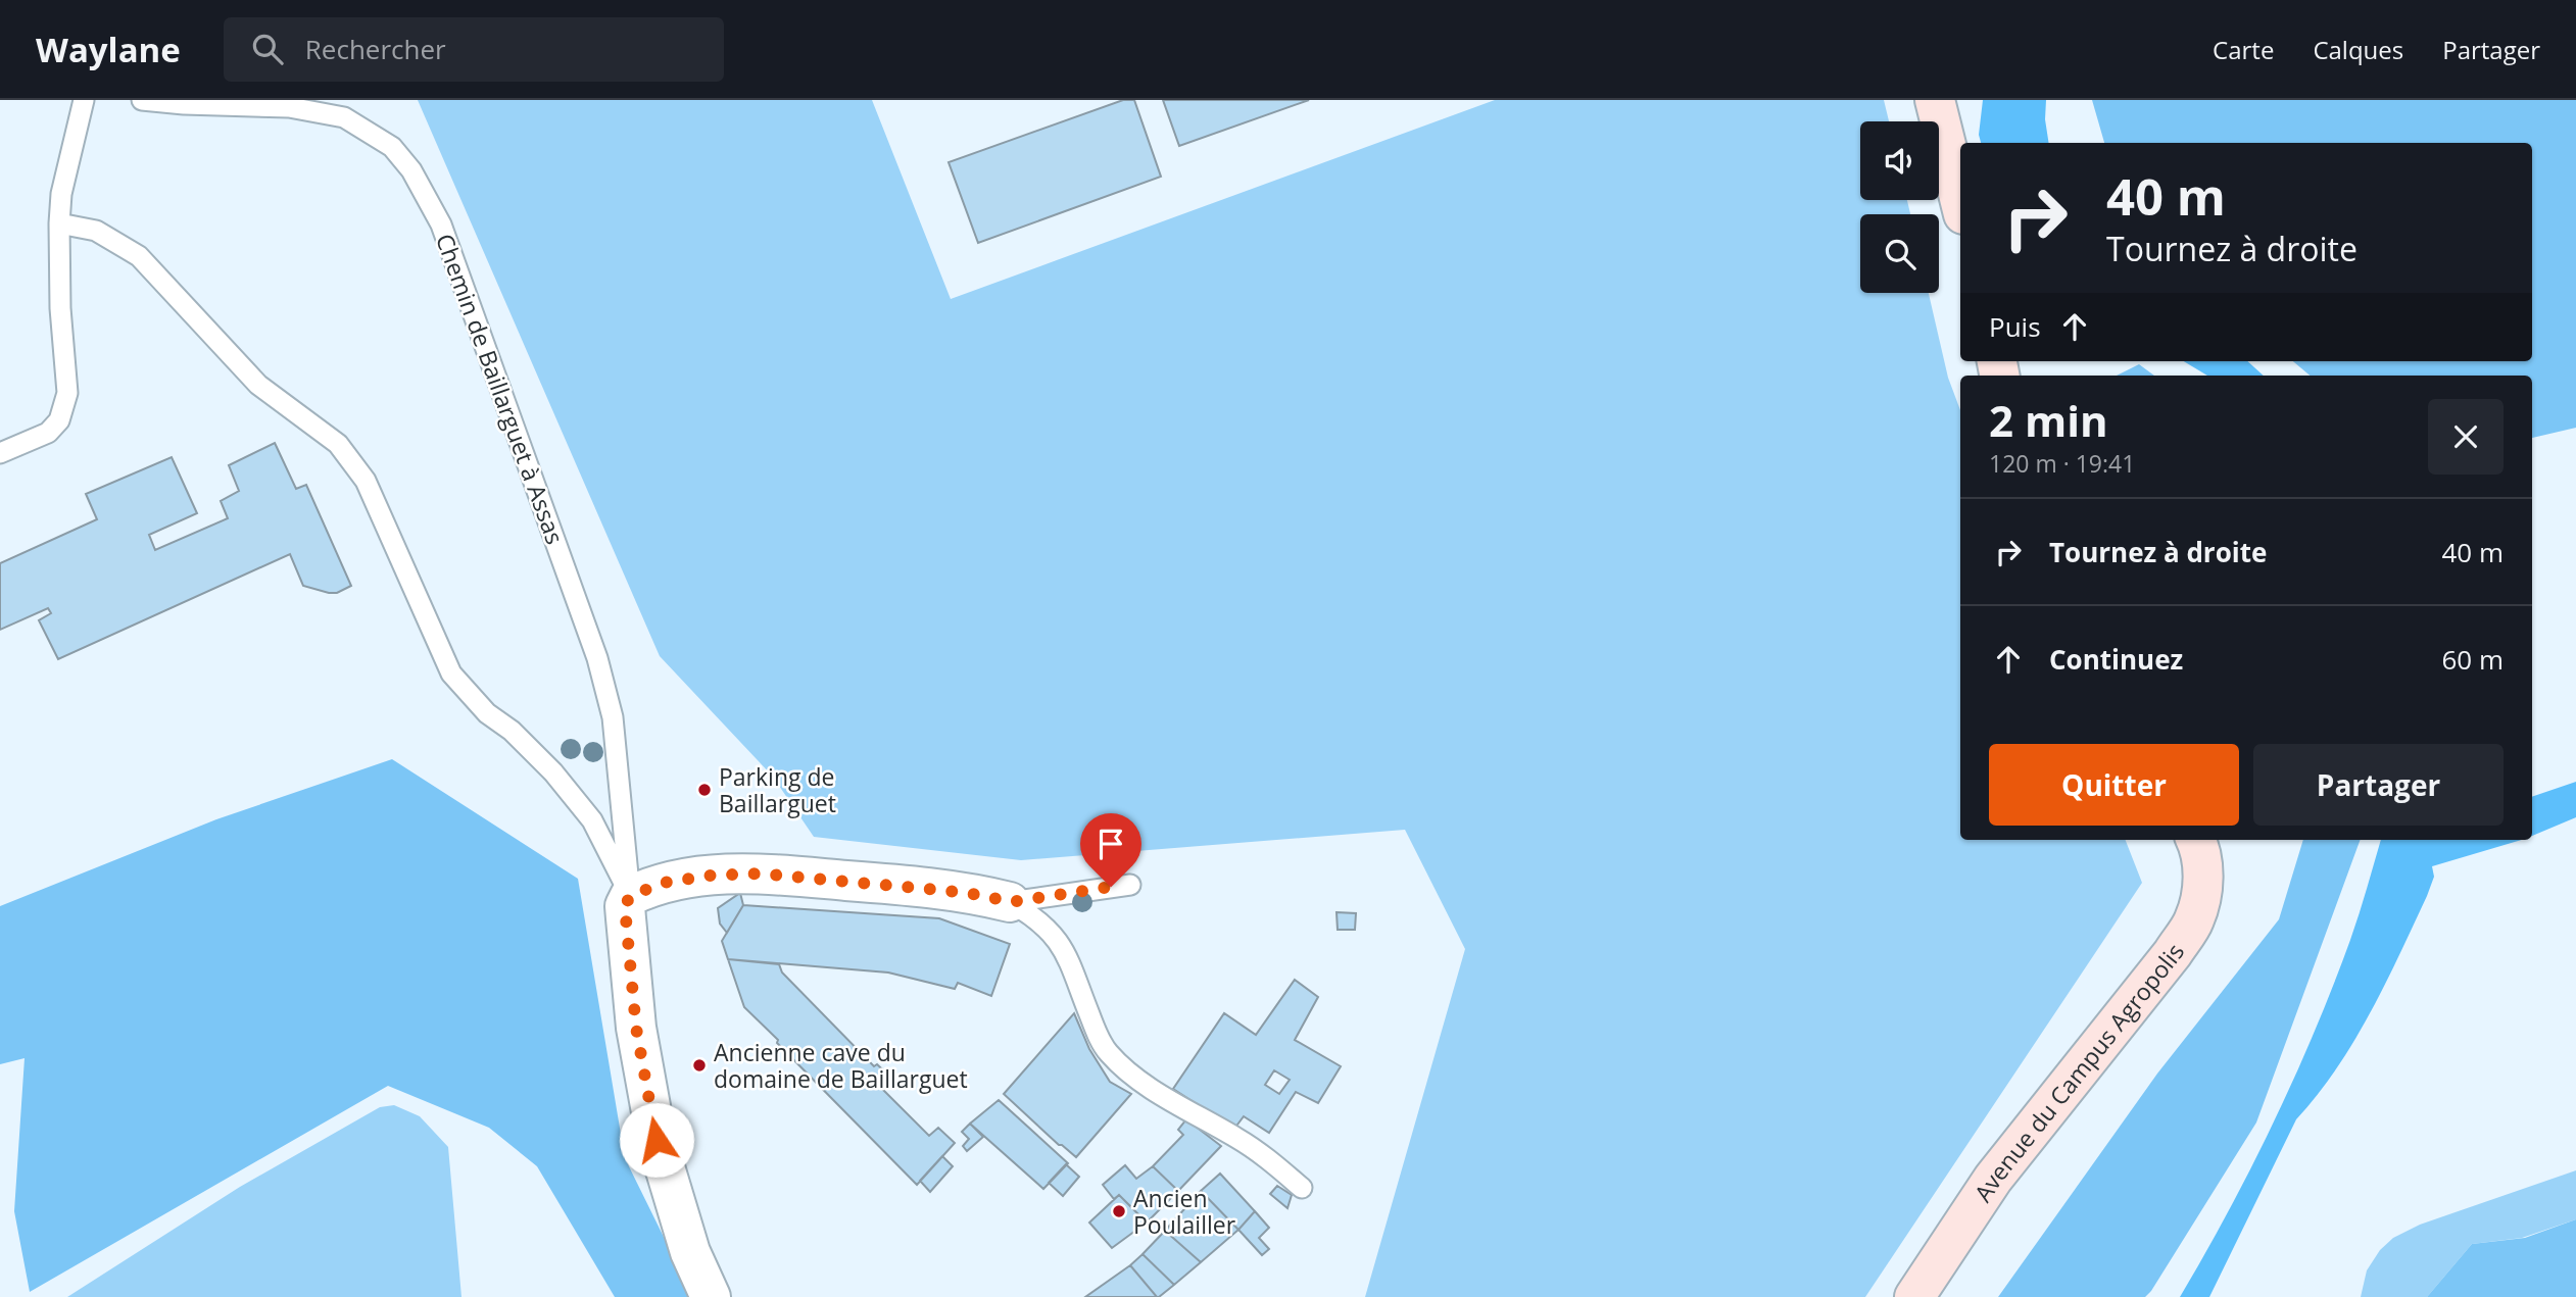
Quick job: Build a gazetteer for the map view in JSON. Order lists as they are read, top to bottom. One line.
{"streets":{"street":["Avenue du Campus Agropolis"],"lane":["Chemin de Baillarguet à Assas"]},"places":["Parking de Baillarguet","Ancienne cave du domaine de Baillarguet","Ancien Poulailler"],"page":{"header":"Waylane","search":"Rechercher","nav":["Carte","Calques","Partager"],"turn":["40 m","Tournez à droite"],"then":"Puis","heading":["2 min","120 m · 19:41"],"list":[{"name":"Tournez à droite","value":"40 m"},{"name":"Continuez","value":"60 m"}],"buttons":["Quitter","Partager"]}}
